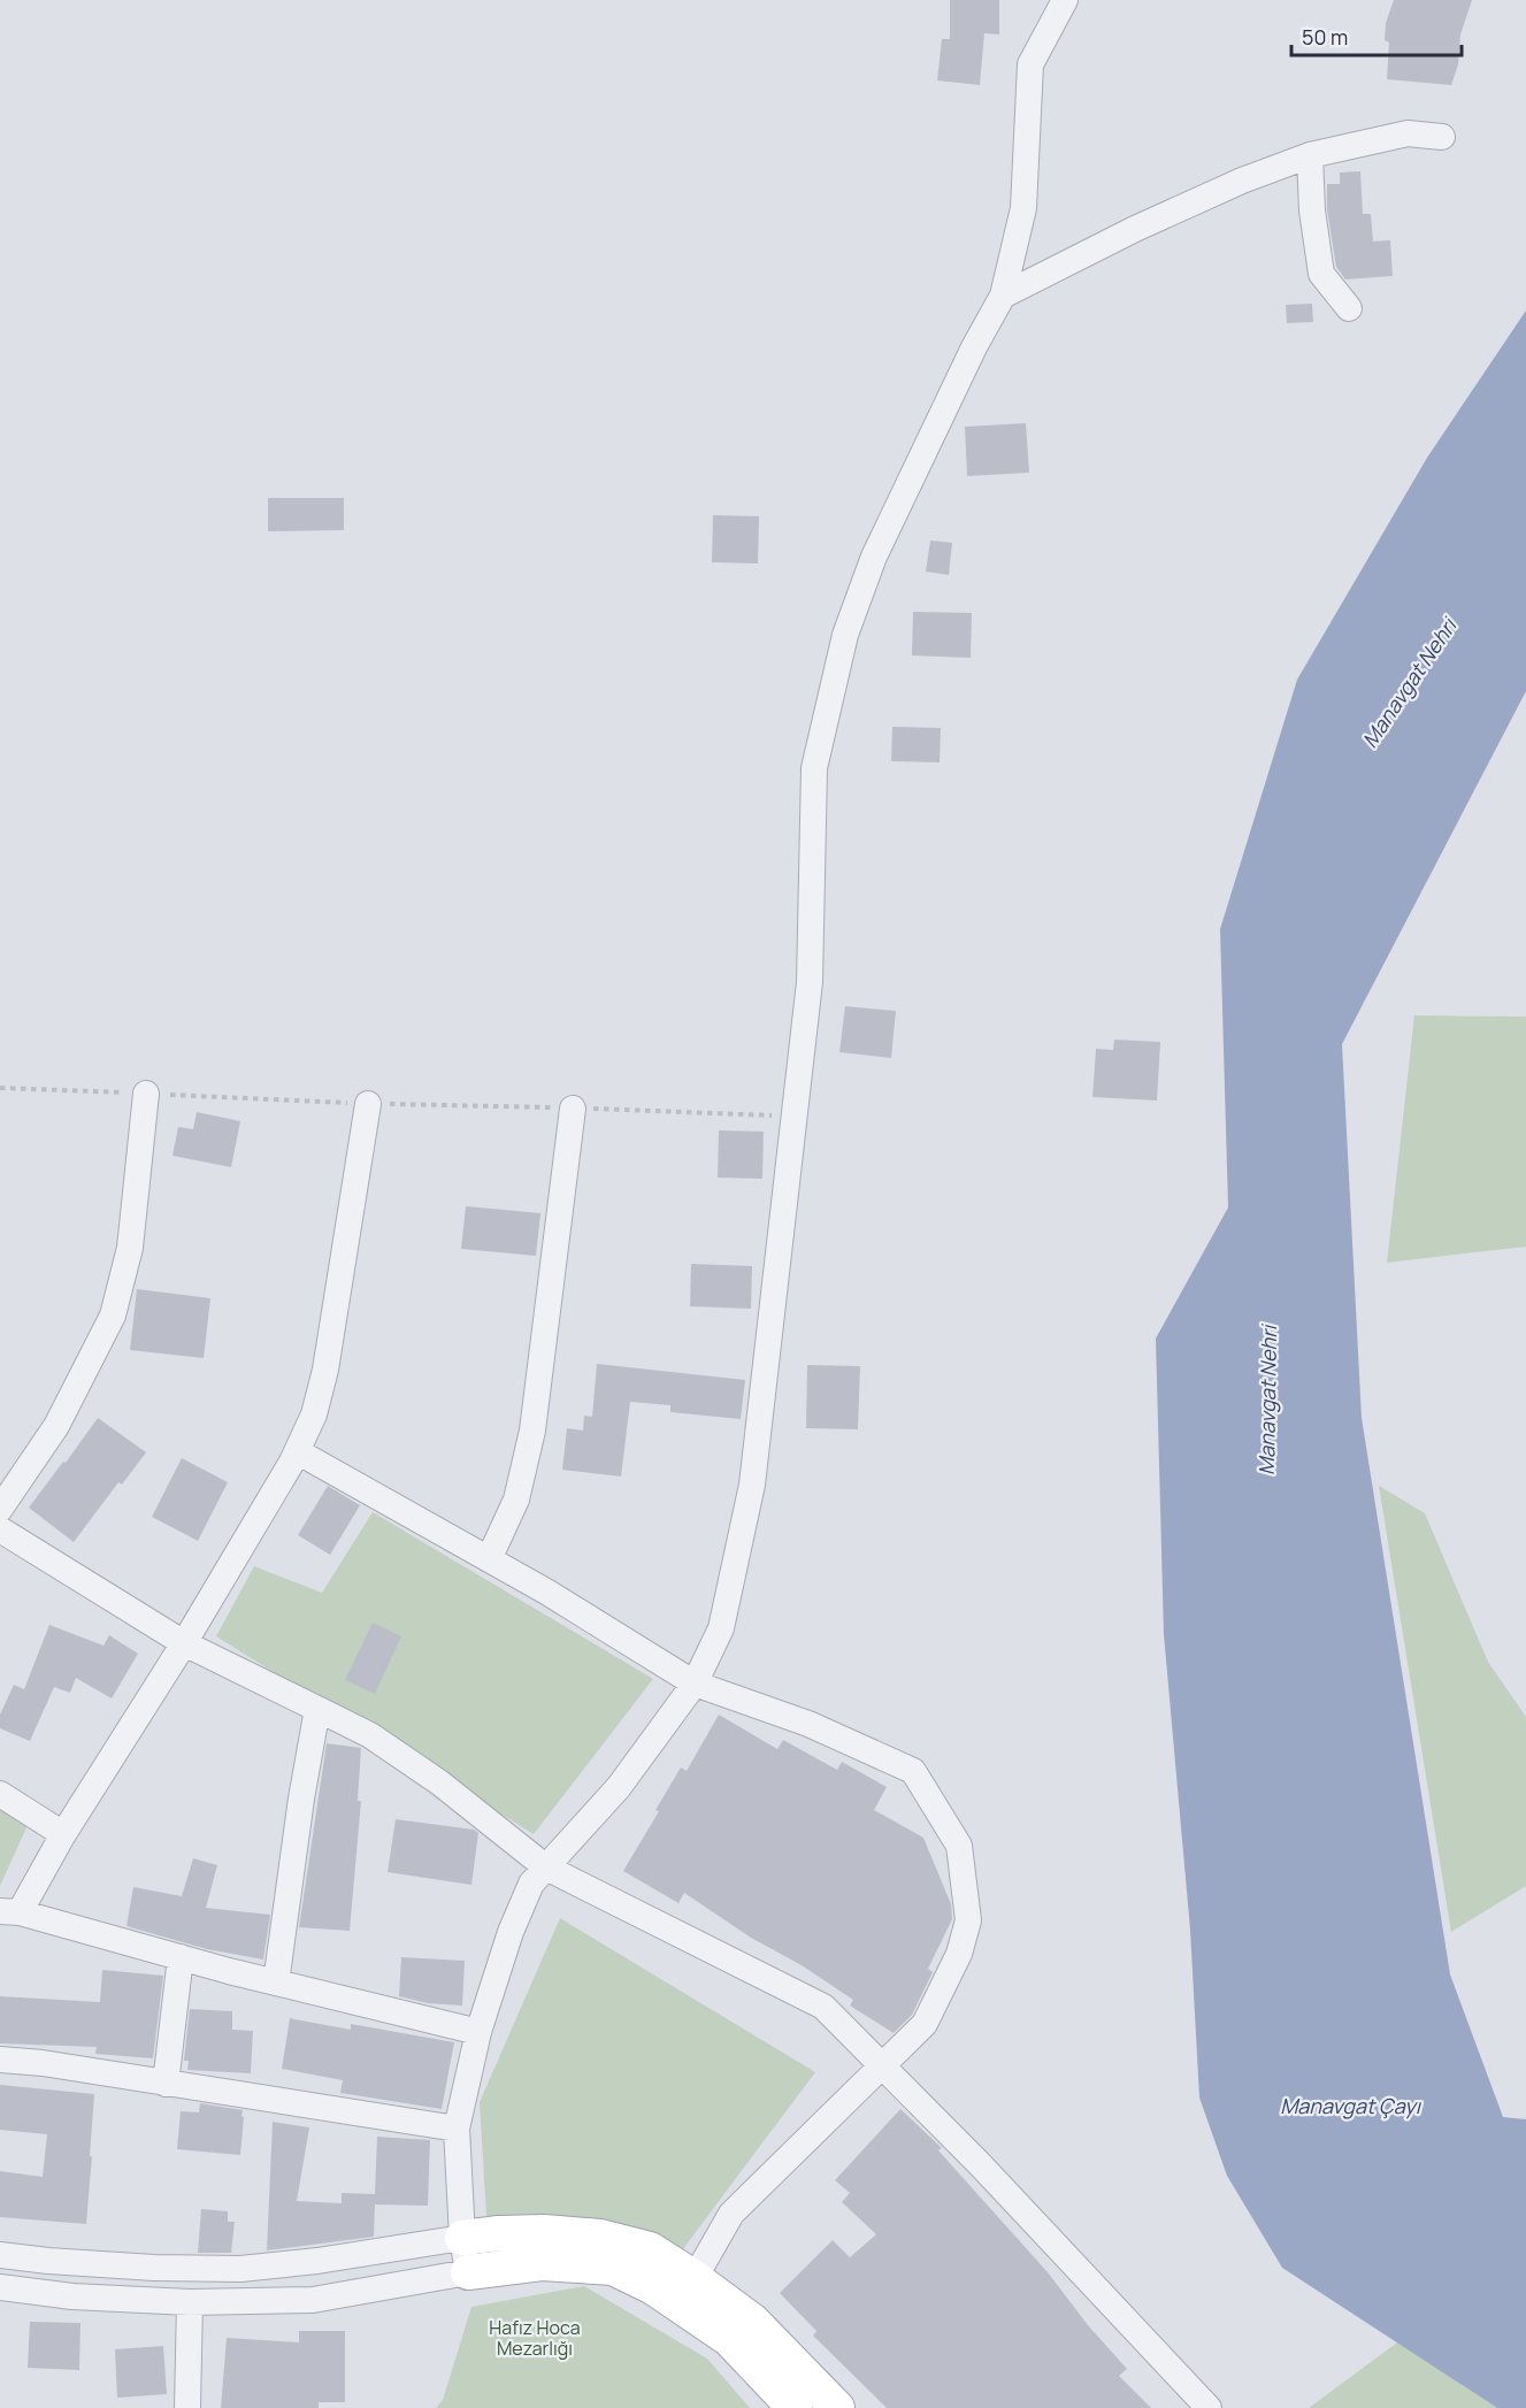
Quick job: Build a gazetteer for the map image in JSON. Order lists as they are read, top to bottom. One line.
{"water":["Manavgat Nehri","Manavgat Çayı"],"parks":["Hafız Hoca Mezarlığı"],"scale_bar":"50 m"}
